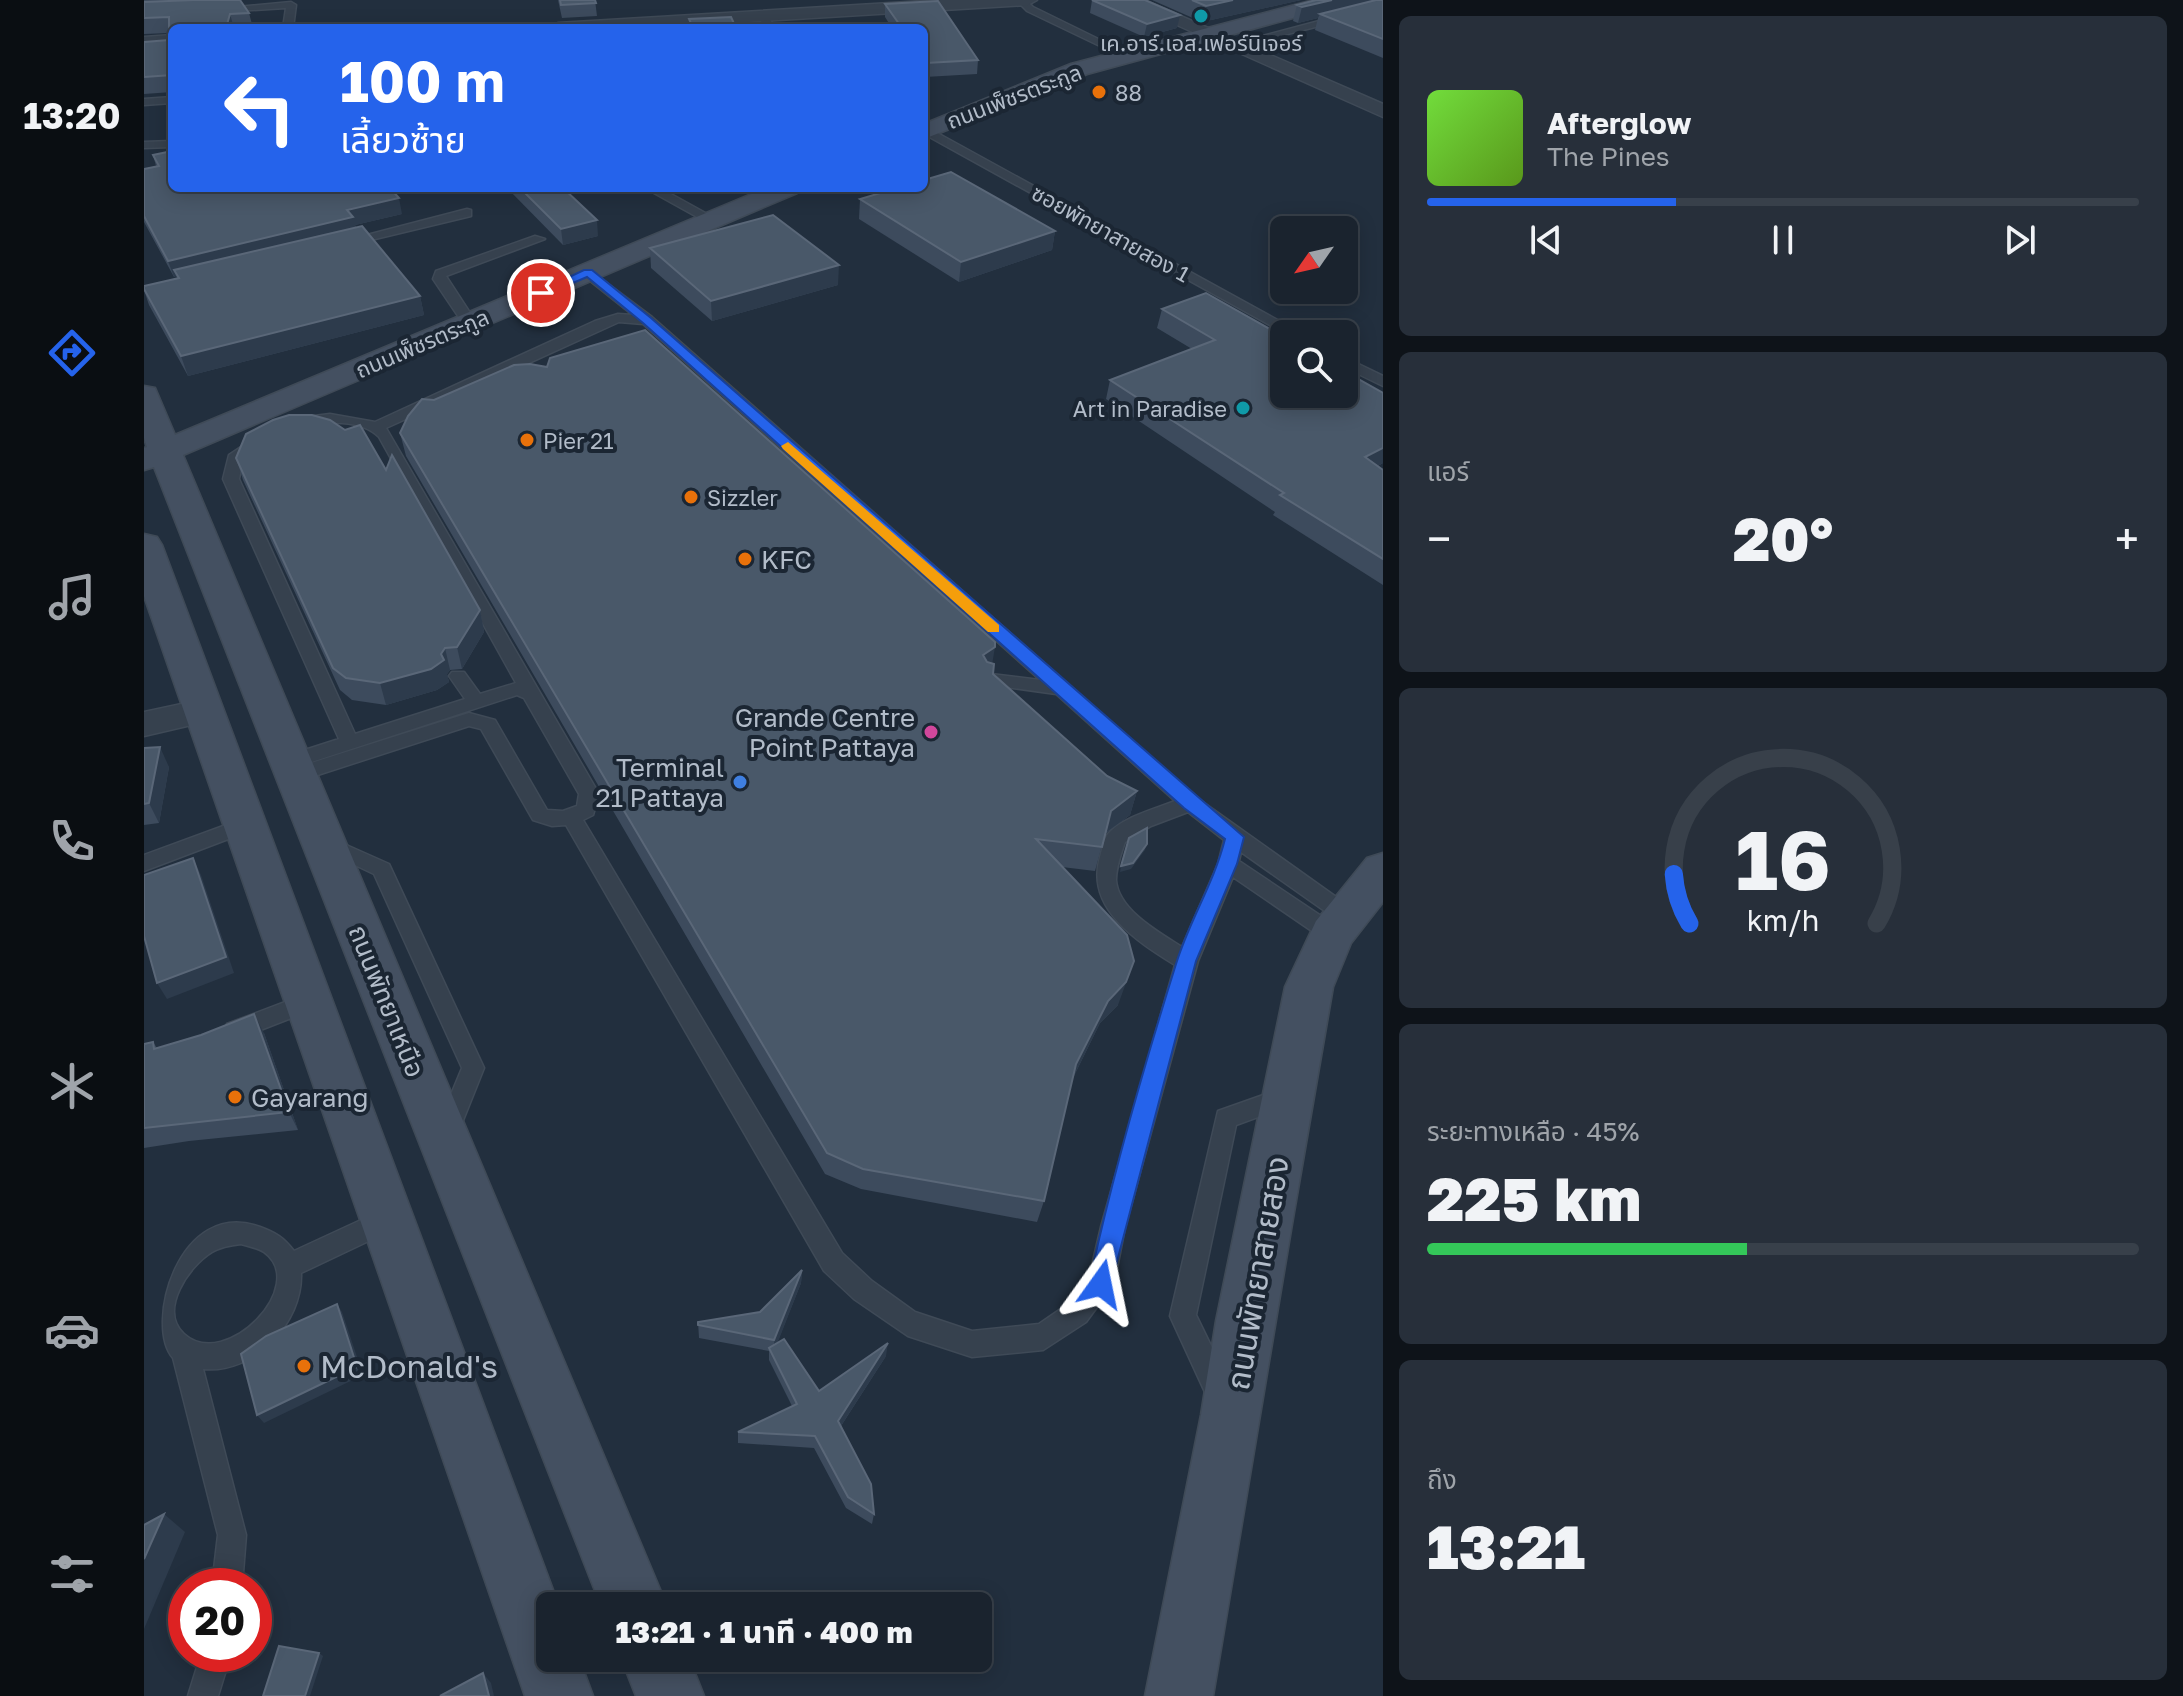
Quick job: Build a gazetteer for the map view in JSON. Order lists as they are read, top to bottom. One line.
{"streets":{"main road":["ถนนเพ็ชรตระกูล","ถนนพัทยาเหนือ","ถนนพัทยาสายสอง"],"lane":["ซอยพัทยาสายสอง 1"]},"crossings":[["ถนนเพ็ชรตระกูล","ถนนพัทยาเหนือ"]],"places":["เค.อาร์.เอส.เฟอร์นิเจอร์","88","Art in Paradise","Pier 21","Sizzler","KFC","Grande Centre Point Pattaya","Terminal 21 Pattaya","Gayarang","McDonald's"],"north":"bottom left","page":{"tabs":"13:20","turn":["100 m","เลี้ยวซ้าย"],"song":["Afterglow","The Pines"],"tile":["แอร์",["ระยะทางเหลือ · 45%","225 km"],["ถึง","13:21"]],"heat":["−","20°","+"],"limit":"20","trip":"13:21 · 1 นาที · 400 m","gauge":["16","km/h"]}}
